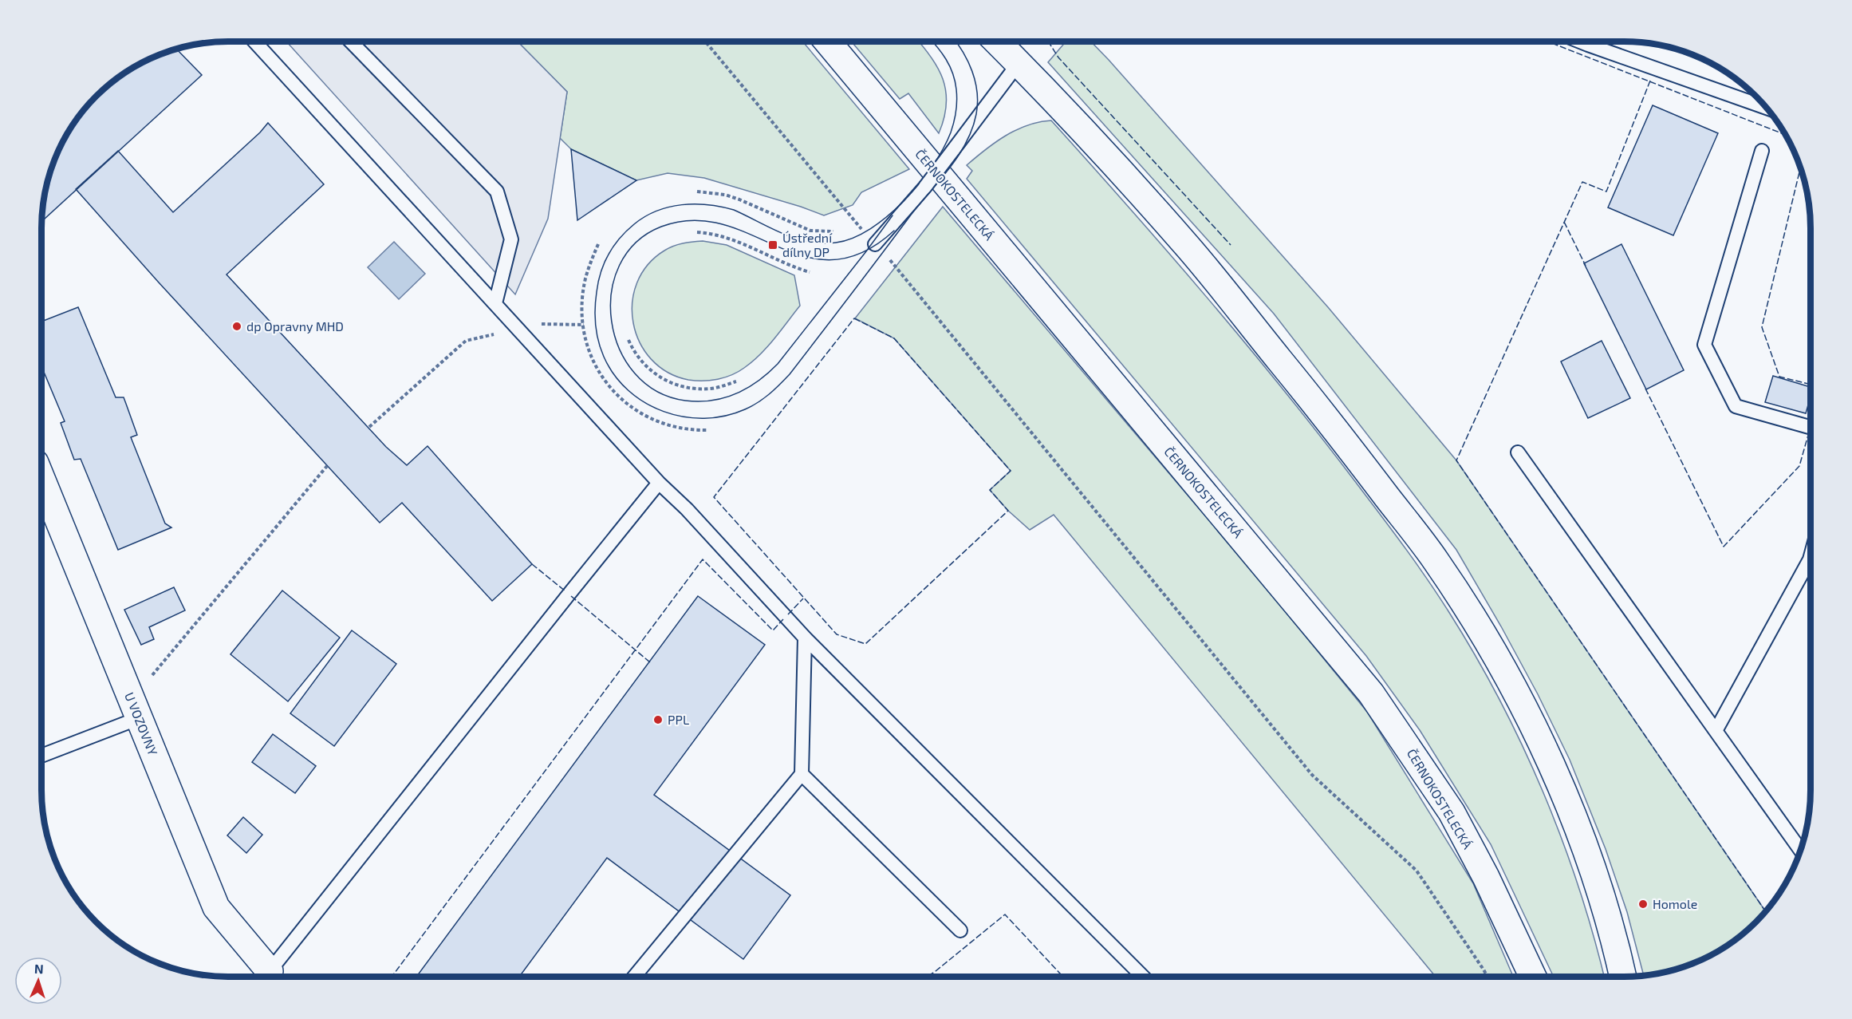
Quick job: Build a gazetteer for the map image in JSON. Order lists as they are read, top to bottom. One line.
{"streets":{"main road":["ČERNOKOSTELECKÁ","U VOZOVNY"]},"places":{"transit":["Ústřední dílny DP"],"other":["dp Opravny MHD","PPL","Homole"]},"north":"top"}
